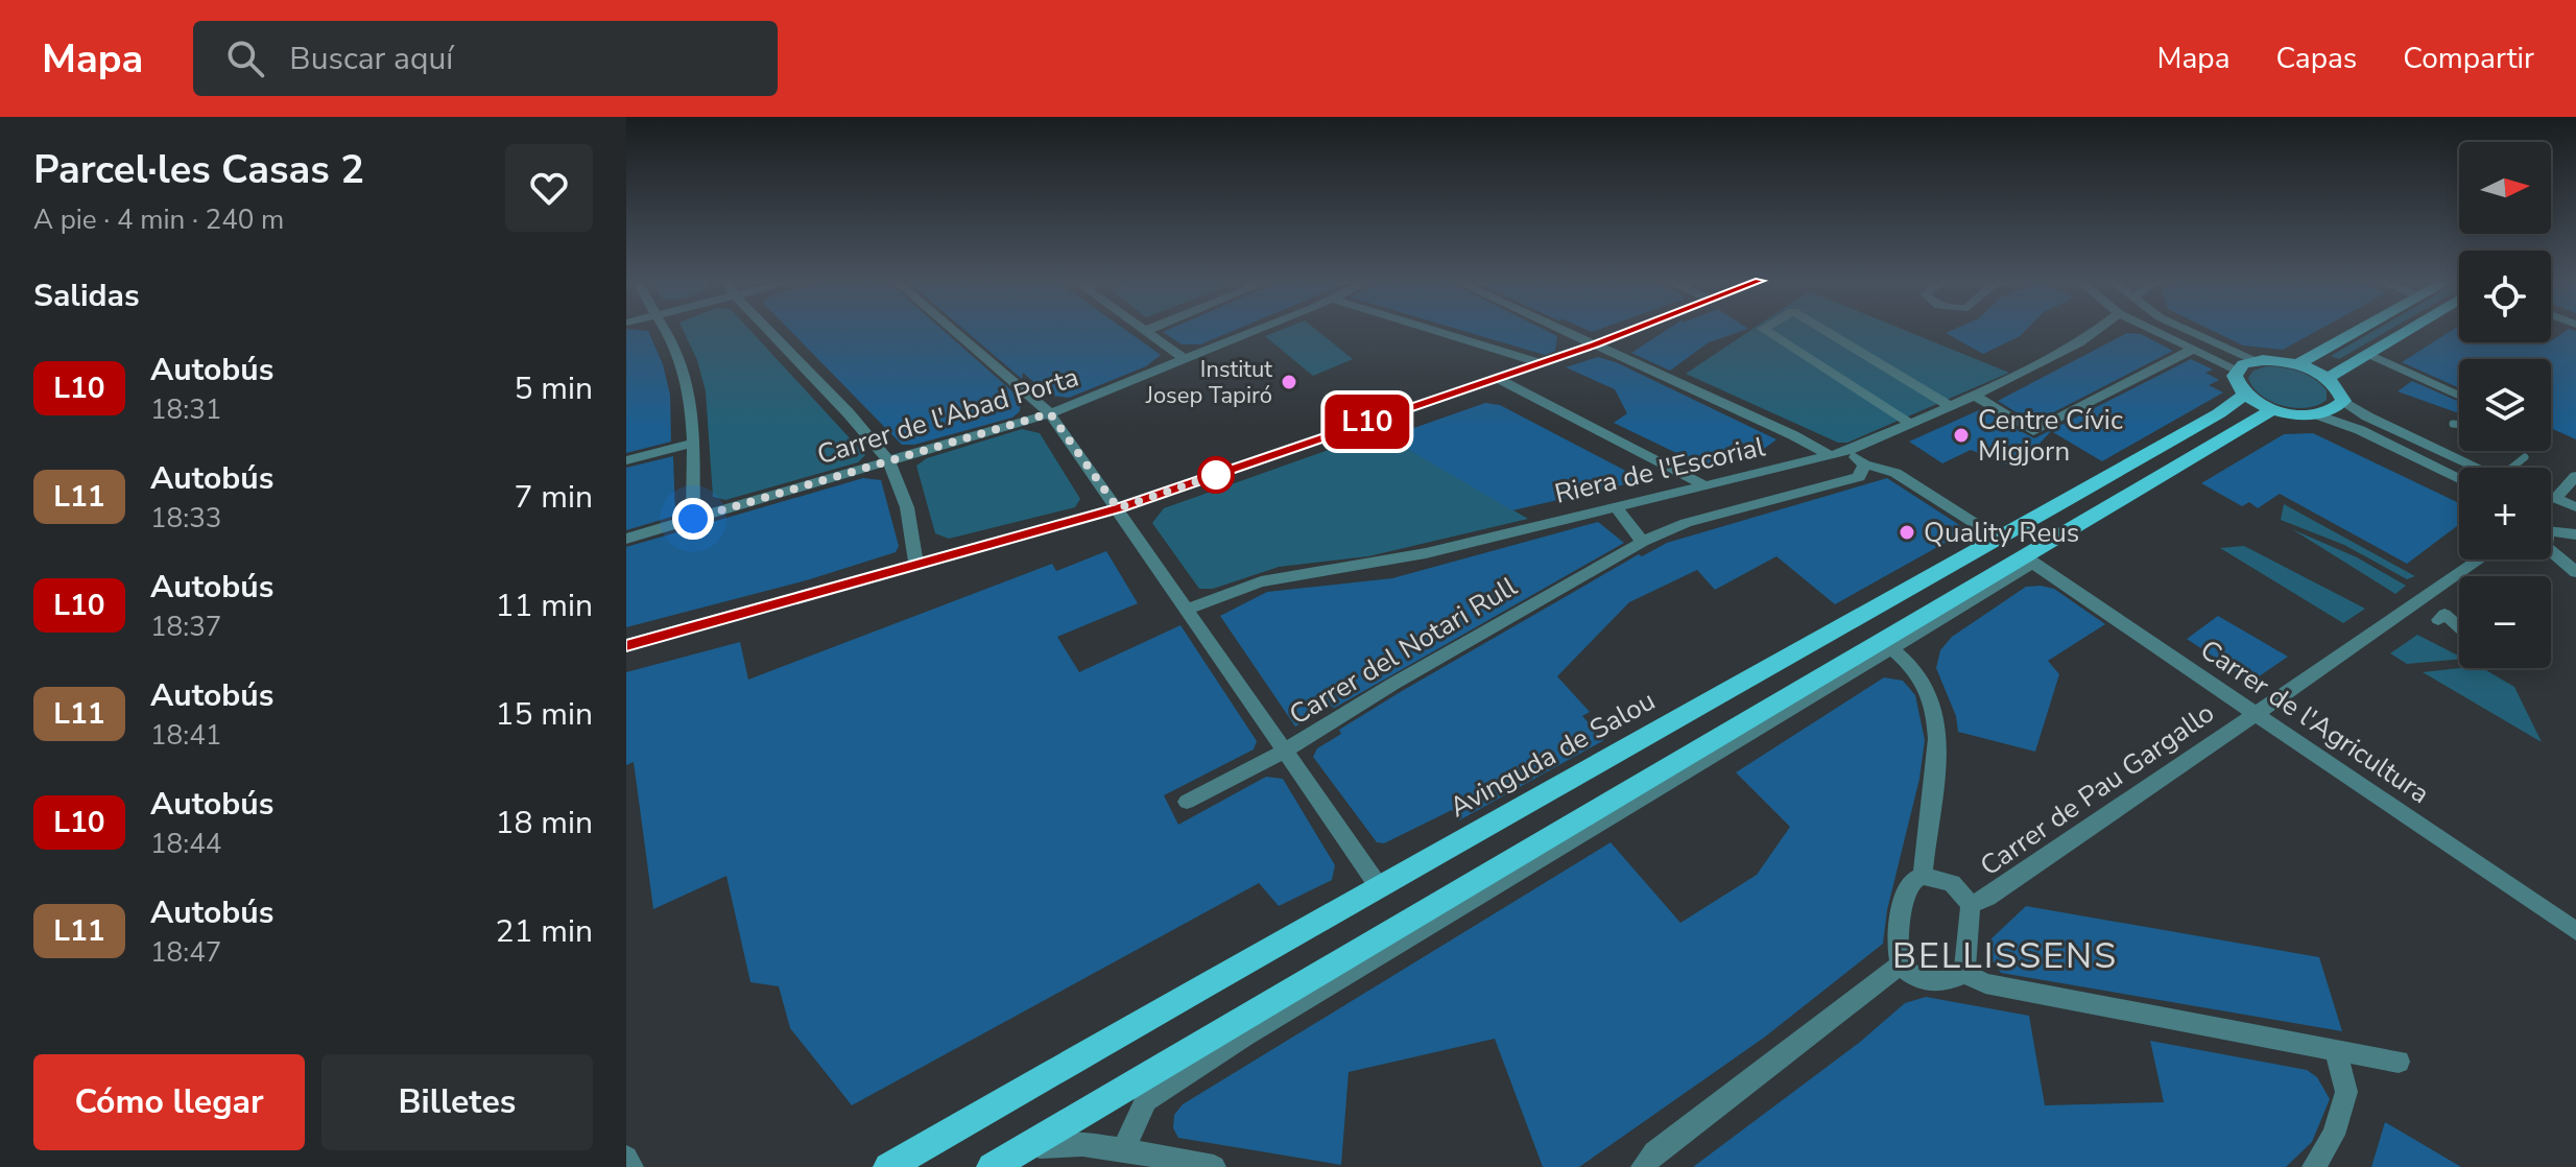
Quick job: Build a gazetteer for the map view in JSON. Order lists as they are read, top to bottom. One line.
{"streets":{"main road":["Avinguda de Salou"],"street":["Carrer de l'Abad Porta","Riera de l'Escorial","Carrer del Notari Rull","Carrer de l'Agricultura","Carrer de Pau Gargallo"]},"crossings":[["Carrer de l'Agricultura","Carrer de Pau Gargallo"]],"districts":["BELLISSENS"],"places":["Institut Josep Tapiró","Centre Cívic Migjorn","Quality Reus"],"lines":["bus line L10"],"north":"right","page":{"header":"Mapa","search":"Buscar aquí","nav":["Mapa","Capas","Compartir"],"heading":[["Parcel·les Casas 2","A pie · 4 min · 240 m"],"Salidas"],"on_map":"L10","map_buttons":["+","−"],"list":[{"mark":"L10","name":"Autobús","note":"18:31","value":"5 min"},{"mark":"L11","name":"Autobús","note":"18:33","value":"7 min"},{"mark":"L10","name":"Autobús","note":"18:37","value":"11 min"},{"mark":"L11","name":"Autobús","note":"18:41","value":"15 min"},{"mark":"L10","name":"Autobús","note":"18:44","value":"18 min"},{"mark":"L11","name":"Autobús","note":"18:47","value":"21 min"}],"buttons":["Cómo llegar","Billetes"]}}
